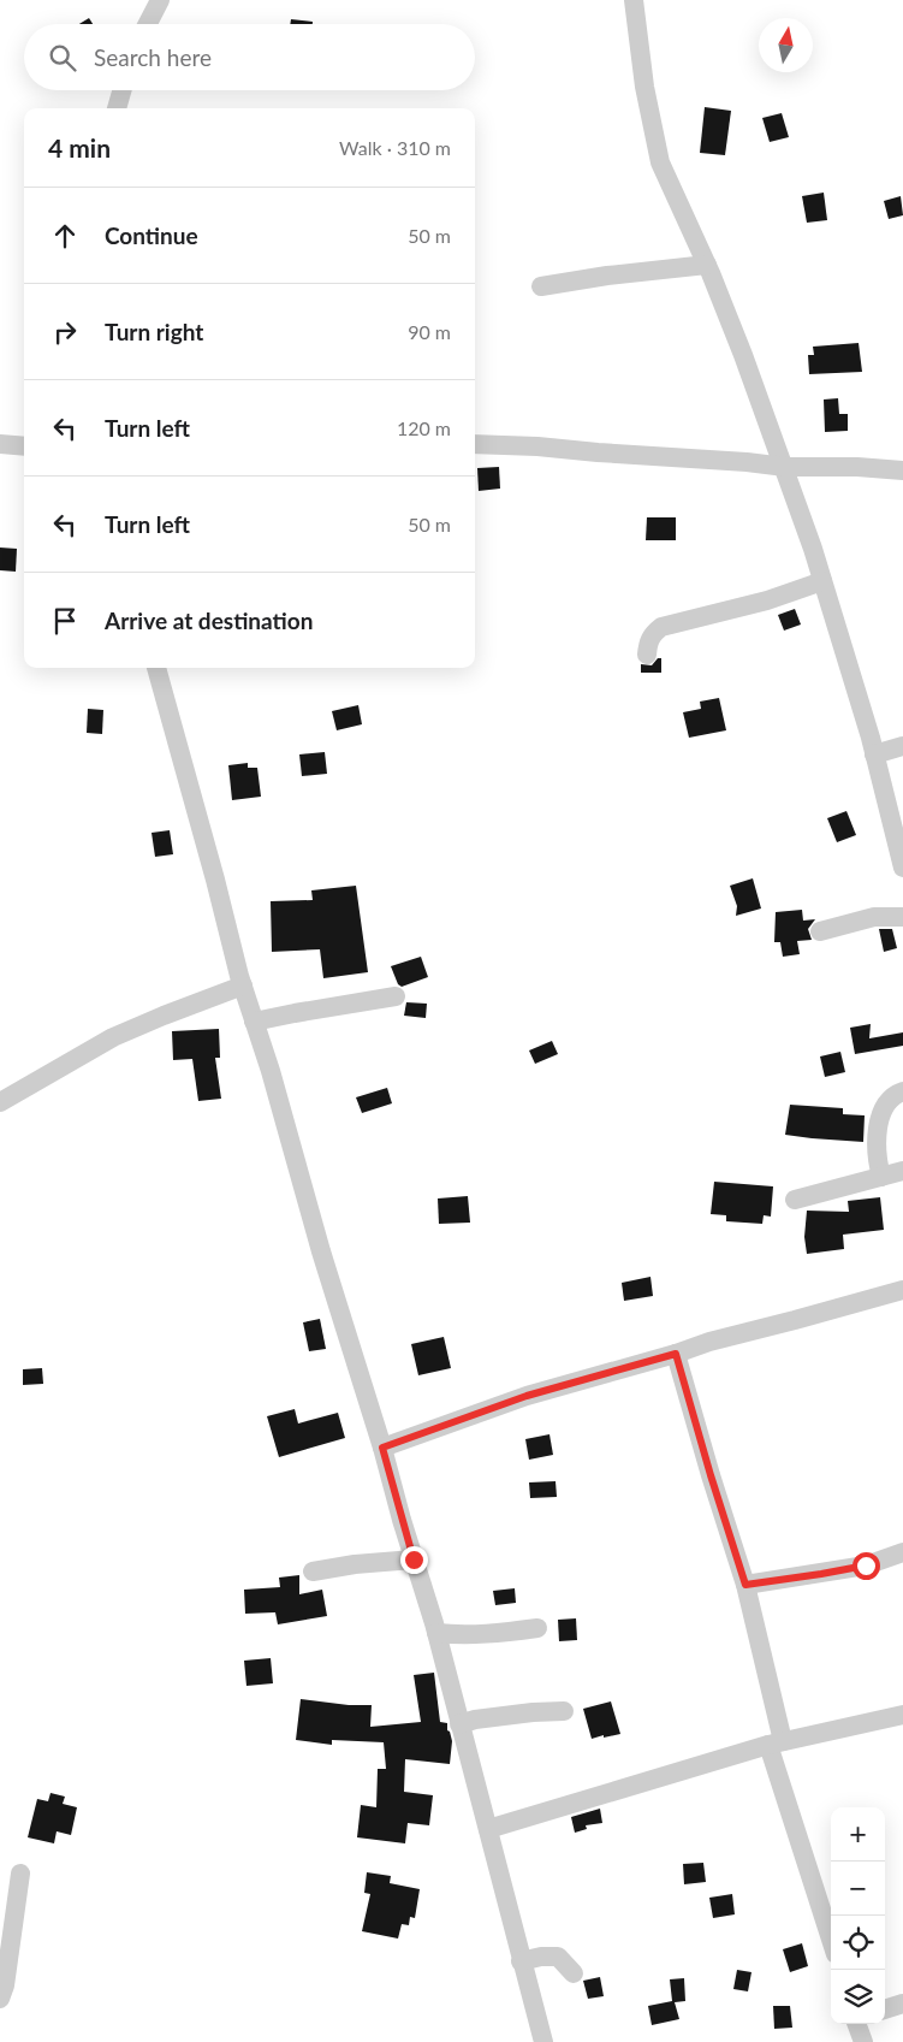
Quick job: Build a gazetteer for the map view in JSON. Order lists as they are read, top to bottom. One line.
{"north":"top","page":{"search":"Search here","heading":["4 min","Walk · 310 m"],"list":[["Continue","50 m"],["Turn right","90 m"],["Turn left","120 m"],["Turn left","50 m"],"Arrive at destination"],"map_buttons":["+","−"]}}
